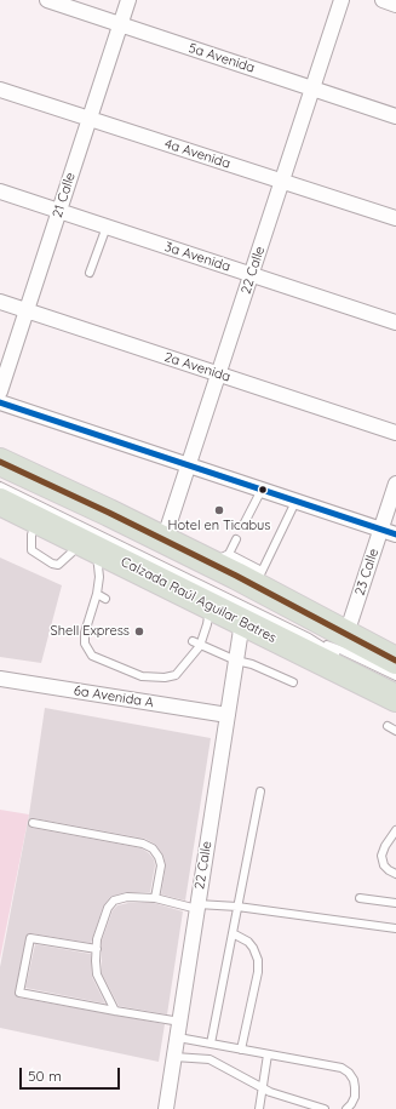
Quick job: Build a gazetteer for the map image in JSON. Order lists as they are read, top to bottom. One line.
{"streets":{"highway":["Calzada Raúl Aguilar Batres"],"street":["5a Avenida","4a Avenida","21 Calle","3a Avenida","22 Calle","2a Avenida","23 Calle","6a Avenida A"]},"crossings":[["5a Avenida","21 Calle"],["5a Avenida","22 Calle"],["4a Avenida","21 Calle"],["4a Avenida","22 Calle"],["21 Calle","3a Avenida"],["21 Calle","2a Avenida"],["3a Avenida","22 Calle"],["22 Calle","2a Avenida"],["22 Calle","Calzada Raúl Aguilar Batres"],["22 Calle","6a Avenida A"]],"places":["Hotel en Ticabus","Shell Express"],"scale_bar":"50 m"}
